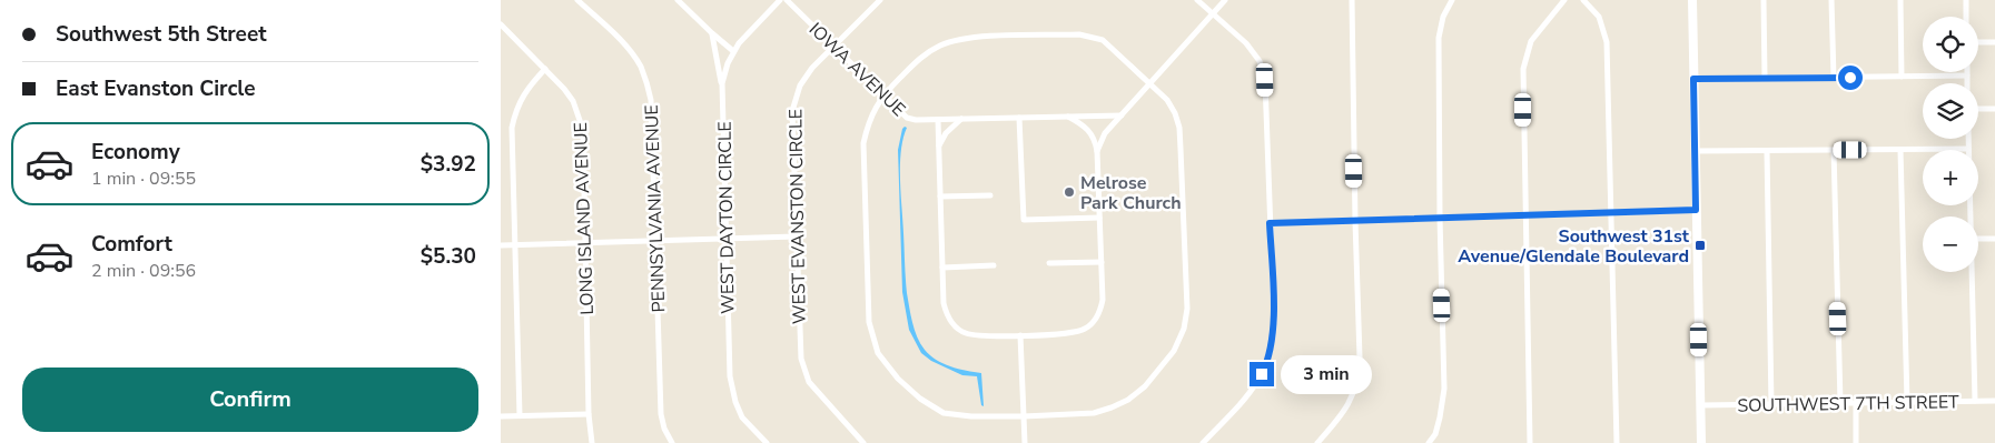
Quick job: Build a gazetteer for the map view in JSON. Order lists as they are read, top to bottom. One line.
{"streets":{"street":["IOWA AVENUE","PENNSYLVANIA AVENUE","WEST EVANSTON CIRCLE","WEST DAYTON CIRCLE","LONG ISLAND AVENUE","SOUTHWEST 7TH STREET"]},"crossings":[["IOWA AVENUE","WEST EVANSTON CIRCLE"]],"places":{"other":["Melrose Park Church"],"transit":["Southwest 31st Avenue/Glendale Boulevard"]},"page":{"banner":["Southwest 5th Street","East Evanston Circle"],"map_buttons":["+","−"],"list":[{"name":"Economy","note":"1 min · 09:55","value":"$3.92"},{"name":"Comfort","note":"2 min · 09:56","value":"$5.30"}],"bubble":"3 min","buttons":"Confirm"}}
